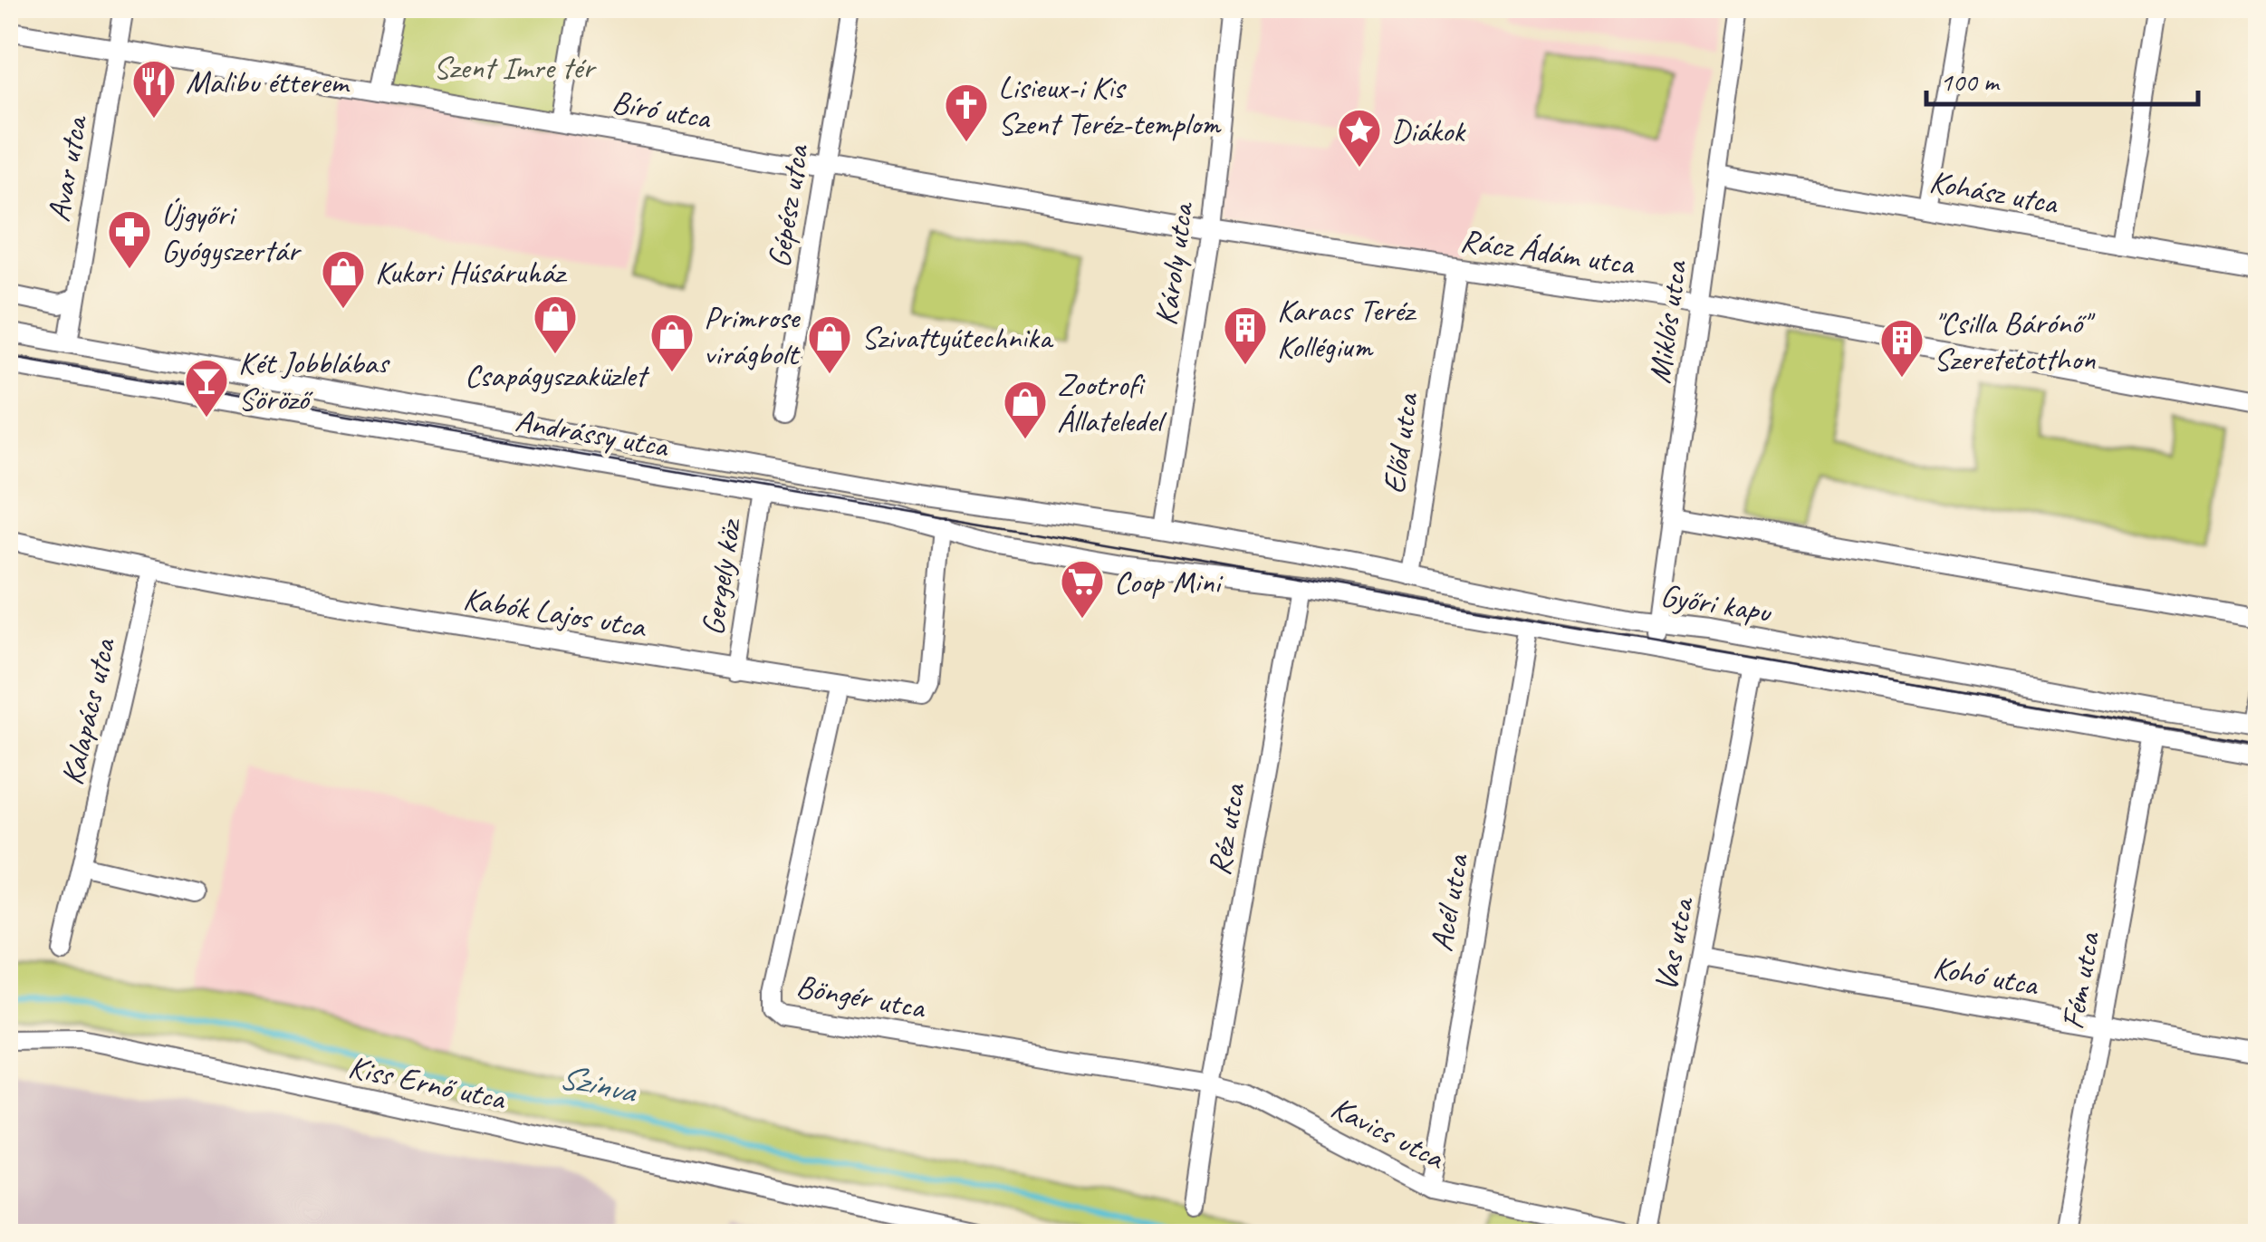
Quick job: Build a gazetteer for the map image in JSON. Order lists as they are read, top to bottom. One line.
{"streets":{"street":["Bíró utca","Avar utca","Kohász utca","Gépész utca","Rácz Ádám utca","Károly utca","Miklós utca","Andrássy utca","Előd utca","Gergely köz","Győri kapu","Kabók Lajos utca","Kalapács utca","Réz utca","Acél utca","Vas utca","Kohó utca","Fém utca","Böngér utca","Kiss Ernő utca","Kavics utca"]},"crossings":[["Bíró utca","Avar utca"],["Bíró utca","Gépész utca"],["Bíró utca","Rácz Ádám utca"],["Avar utca","Andrássy utca"],["Kohász utca","Miklós utca"],["Gépész utca","Rácz Ádám utca"],["Rácz Ádám utca","Károly utca"],["Rácz Ádám utca","Miklós utca"],["Rácz Ádám utca","Előd utca"],["Károly utca","Andrássy utca"],["Károly utca","Győri kapu"],["Miklós utca","Győri kapu"],["Andrássy utca","Gergely köz"],["Andrássy utca","Győri kapu"],["Andrássy utca","Kabók Lajos utca"],["Előd utca","Győri kapu"],["Gergely köz","Kabók Lajos utca"],["Győri kapu","Réz utca"],["Győri kapu","Acél utca"],["Győri kapu","Vas utca"],["Győri kapu","Fém utca"],["Kabók Lajos utca","Kalapács utca"],["Kabók Lajos utca","Böngér utca"],["Réz utca","Böngér utca"],["Réz utca","Kavics utca"],["Acél utca","Kavics utca"],["Vas utca","Kohó utca"],["Vas utca","Kavics utca"],["Kohó utca","Fém utca"],["Böngér utca","Kavics utca"]],"water":["Szinva"],"parks":["Szent Imre tér"],"places":{"restaurant":["Malibu étterem"],"church":["Lisieux-i Kis Szent Teréz-templom"],"place":["Diákok"],"pharmacy":["Újgyőri Gyógyszertár"],"shop":["Kukori Húsáruház","Csapágyszaküzlet","Primrose virágbolt","Szivattyútechnika","Zootrofi Állateledel"],"building":["Karacs Teréz Kollégium","\"Csilla Bárónő\" Szeretetotthon"],"bar":["Két Jobblábas Söröző"],"supermarket":["Coop Mini"]},"scale_bar":"100 m"}
